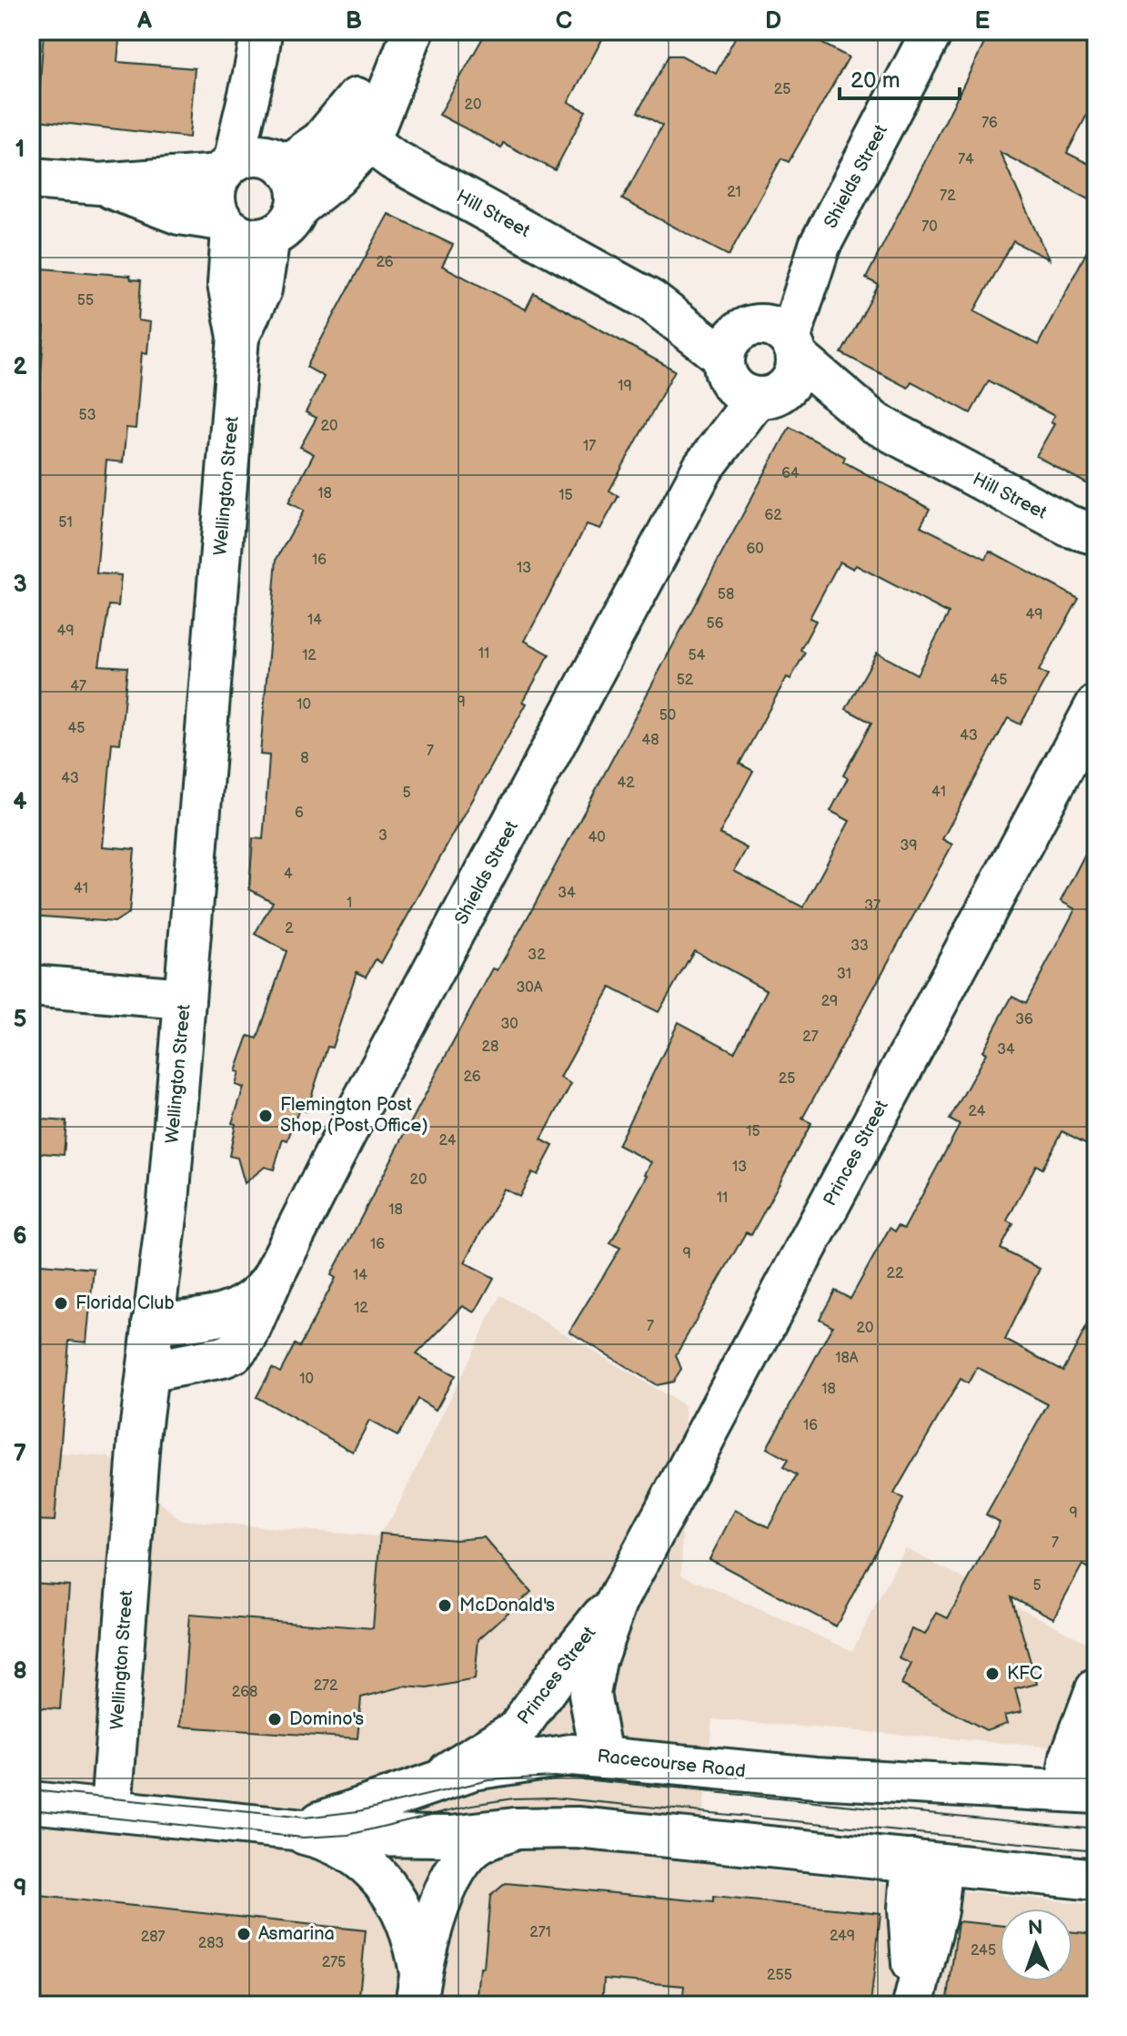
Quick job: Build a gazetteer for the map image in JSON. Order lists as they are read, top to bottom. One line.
{"streets":{"main road":["Shields Street","Hill Street","Wellington Street","Princes Street","Racecourse Road"]},"crossings":[["Shields Street","Hill Street"],["Shields Street","Wellington Street"],["Wellington Street","Racecourse Road"],["Princes Street","Racecourse Road"]],"places":["Flemington Post Shop (Post Office)","Florida Club","McDonald's","KFC","Domino's","Asmarina"],"house_numbers":["25","20","76","74","21","72","70","26","55","19","53","20","17","64","18","15","62","51","60","16","13","58","49","14","56","49","11","12","54","52","45","47","9","10","50","45","43","48","7","8","43","42","41","5","6","3","40","39","4","41","34","1","37","2","33","32","31","30A","29","36","30","27","28","34","26","25","24","15","24","13","20","11","18","16","9","22","14","12","7","20","18A","10","18","16","9","7","5","272","268","271","249","287","283","245","275","255"],"scale_bar":"20 m","north":"top","grid":{"columns":["A","B","C","D","E"],"rows":["1","2","3","4","5","6","7","8","9"]}}
